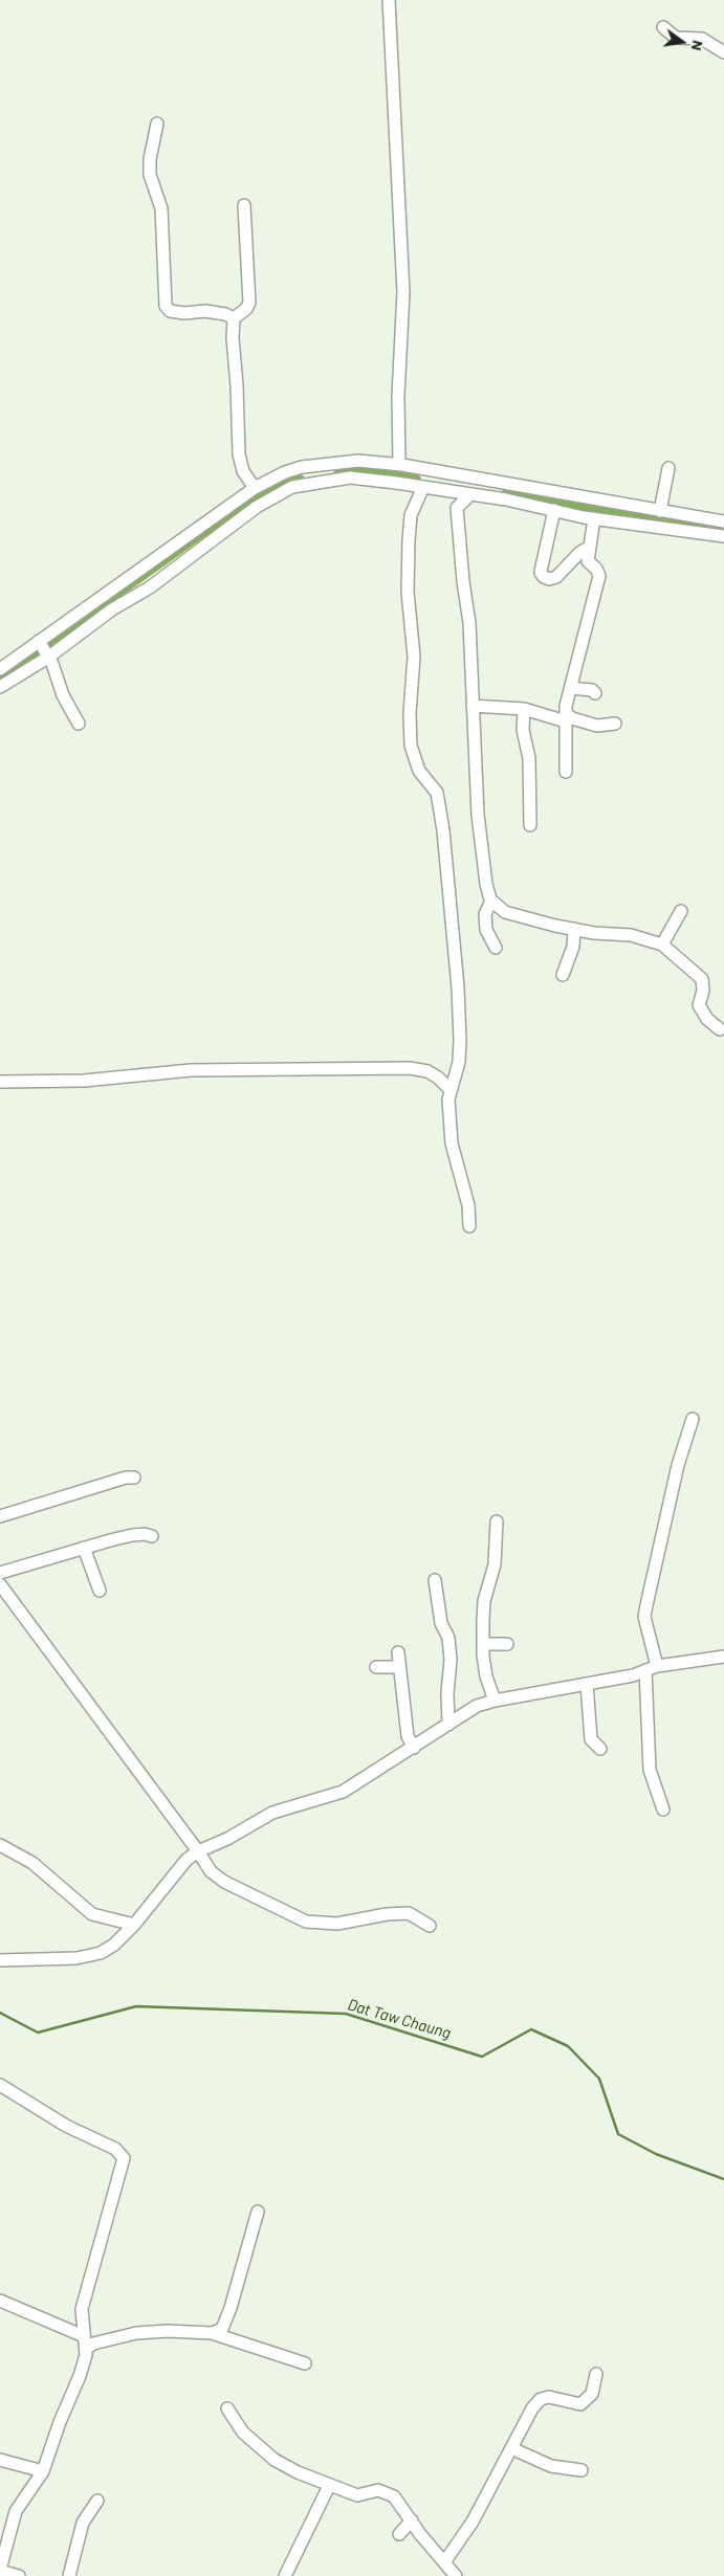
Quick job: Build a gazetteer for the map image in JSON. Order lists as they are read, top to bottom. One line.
{"water":["Dat Taw Chaung"],"north":"right"}
